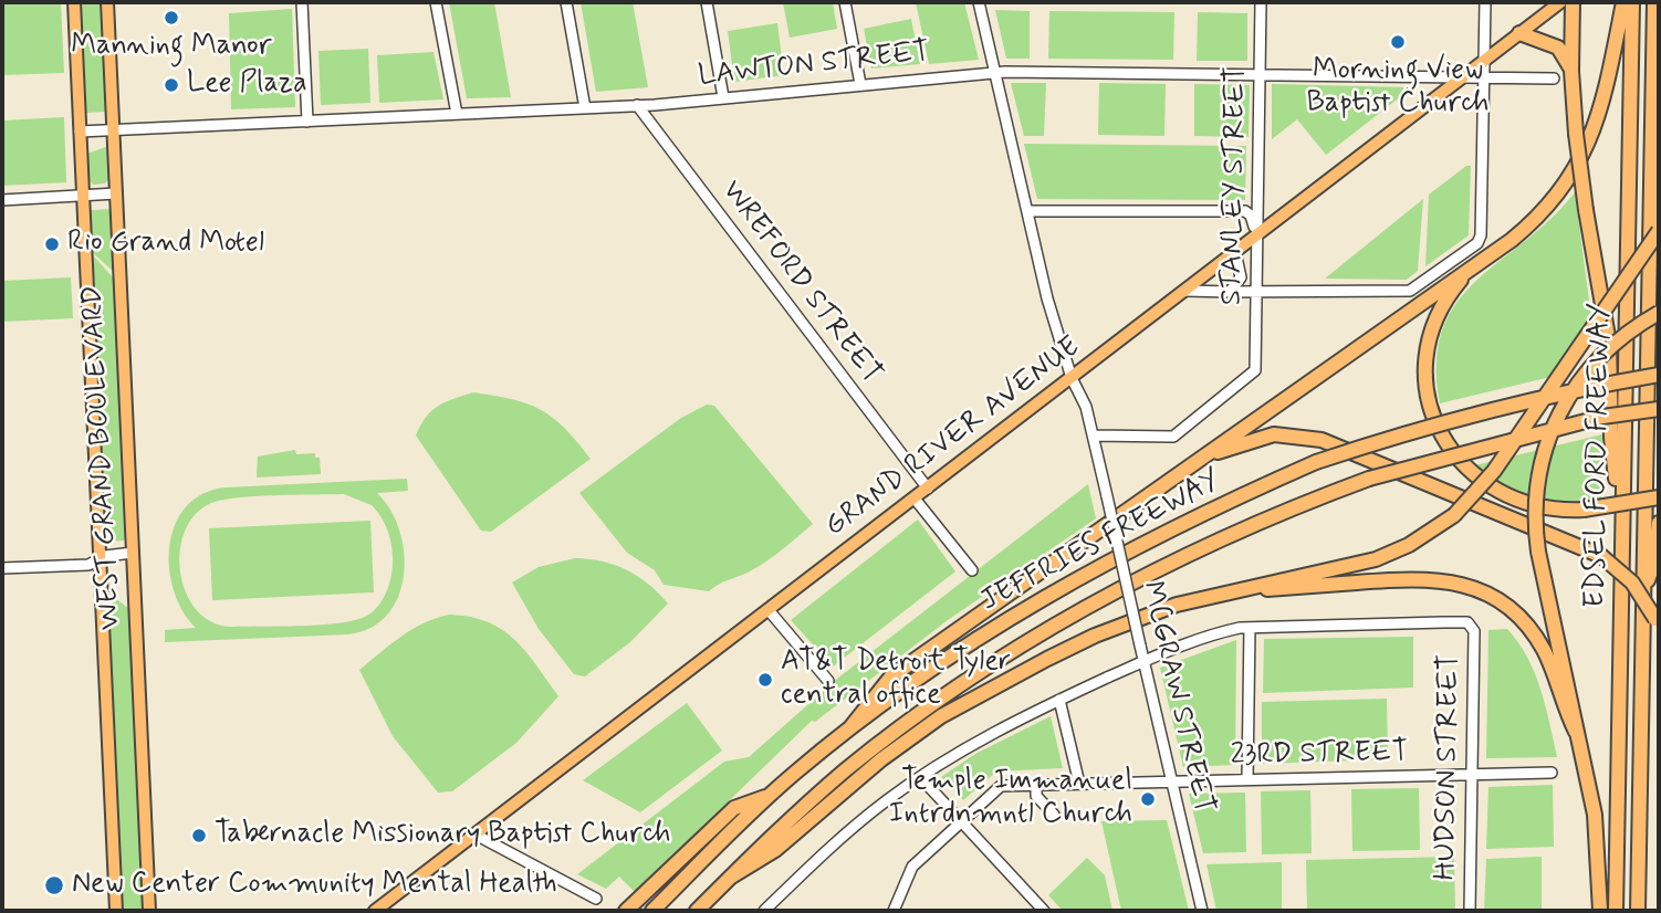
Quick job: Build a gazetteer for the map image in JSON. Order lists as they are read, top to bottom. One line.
{"streets":{"highway":["EDSEL FORD FREEWAY","JEFFRIES FREEWAY"],"main road":["GRAND RIVER AVENUE","WEST GRAND BOULEVARD"],"street":["LAWTON STREET","STANLEY STREET","WREFORD STREET","MCGRAW STREET","23RD STREET","HUDSON STREET"]},"crossings":[["LAWTON STREET","STANLEY STREET"],["LAWTON STREET","WREFORD STREET"],["LAWTON STREET","GRAND RIVER AVENUE"],["LAWTON STREET","WEST GRAND BOULEVARD"],["LAWTON STREET","MCGRAW STREET"],["STANLEY STREET","GRAND RIVER AVENUE"],["STANLEY STREET","MCGRAW STREET"],["WREFORD STREET","GRAND RIVER AVENUE"],["GRAND RIVER AVENUE","MCGRAW STREET"],["MCGRAW STREET","23RD STREET"],["23RD STREET","HUDSON STREET"]],"places":["Manning Manor","Morning View Baptist Church","Lee Plaza","Rio Grand Motel","AT&T Detroit Tyler central office","Temple Immanuel Intrdnmntl Church","Tabernacle Missionary Baptist Church","New Center Community Mental Health"]}
